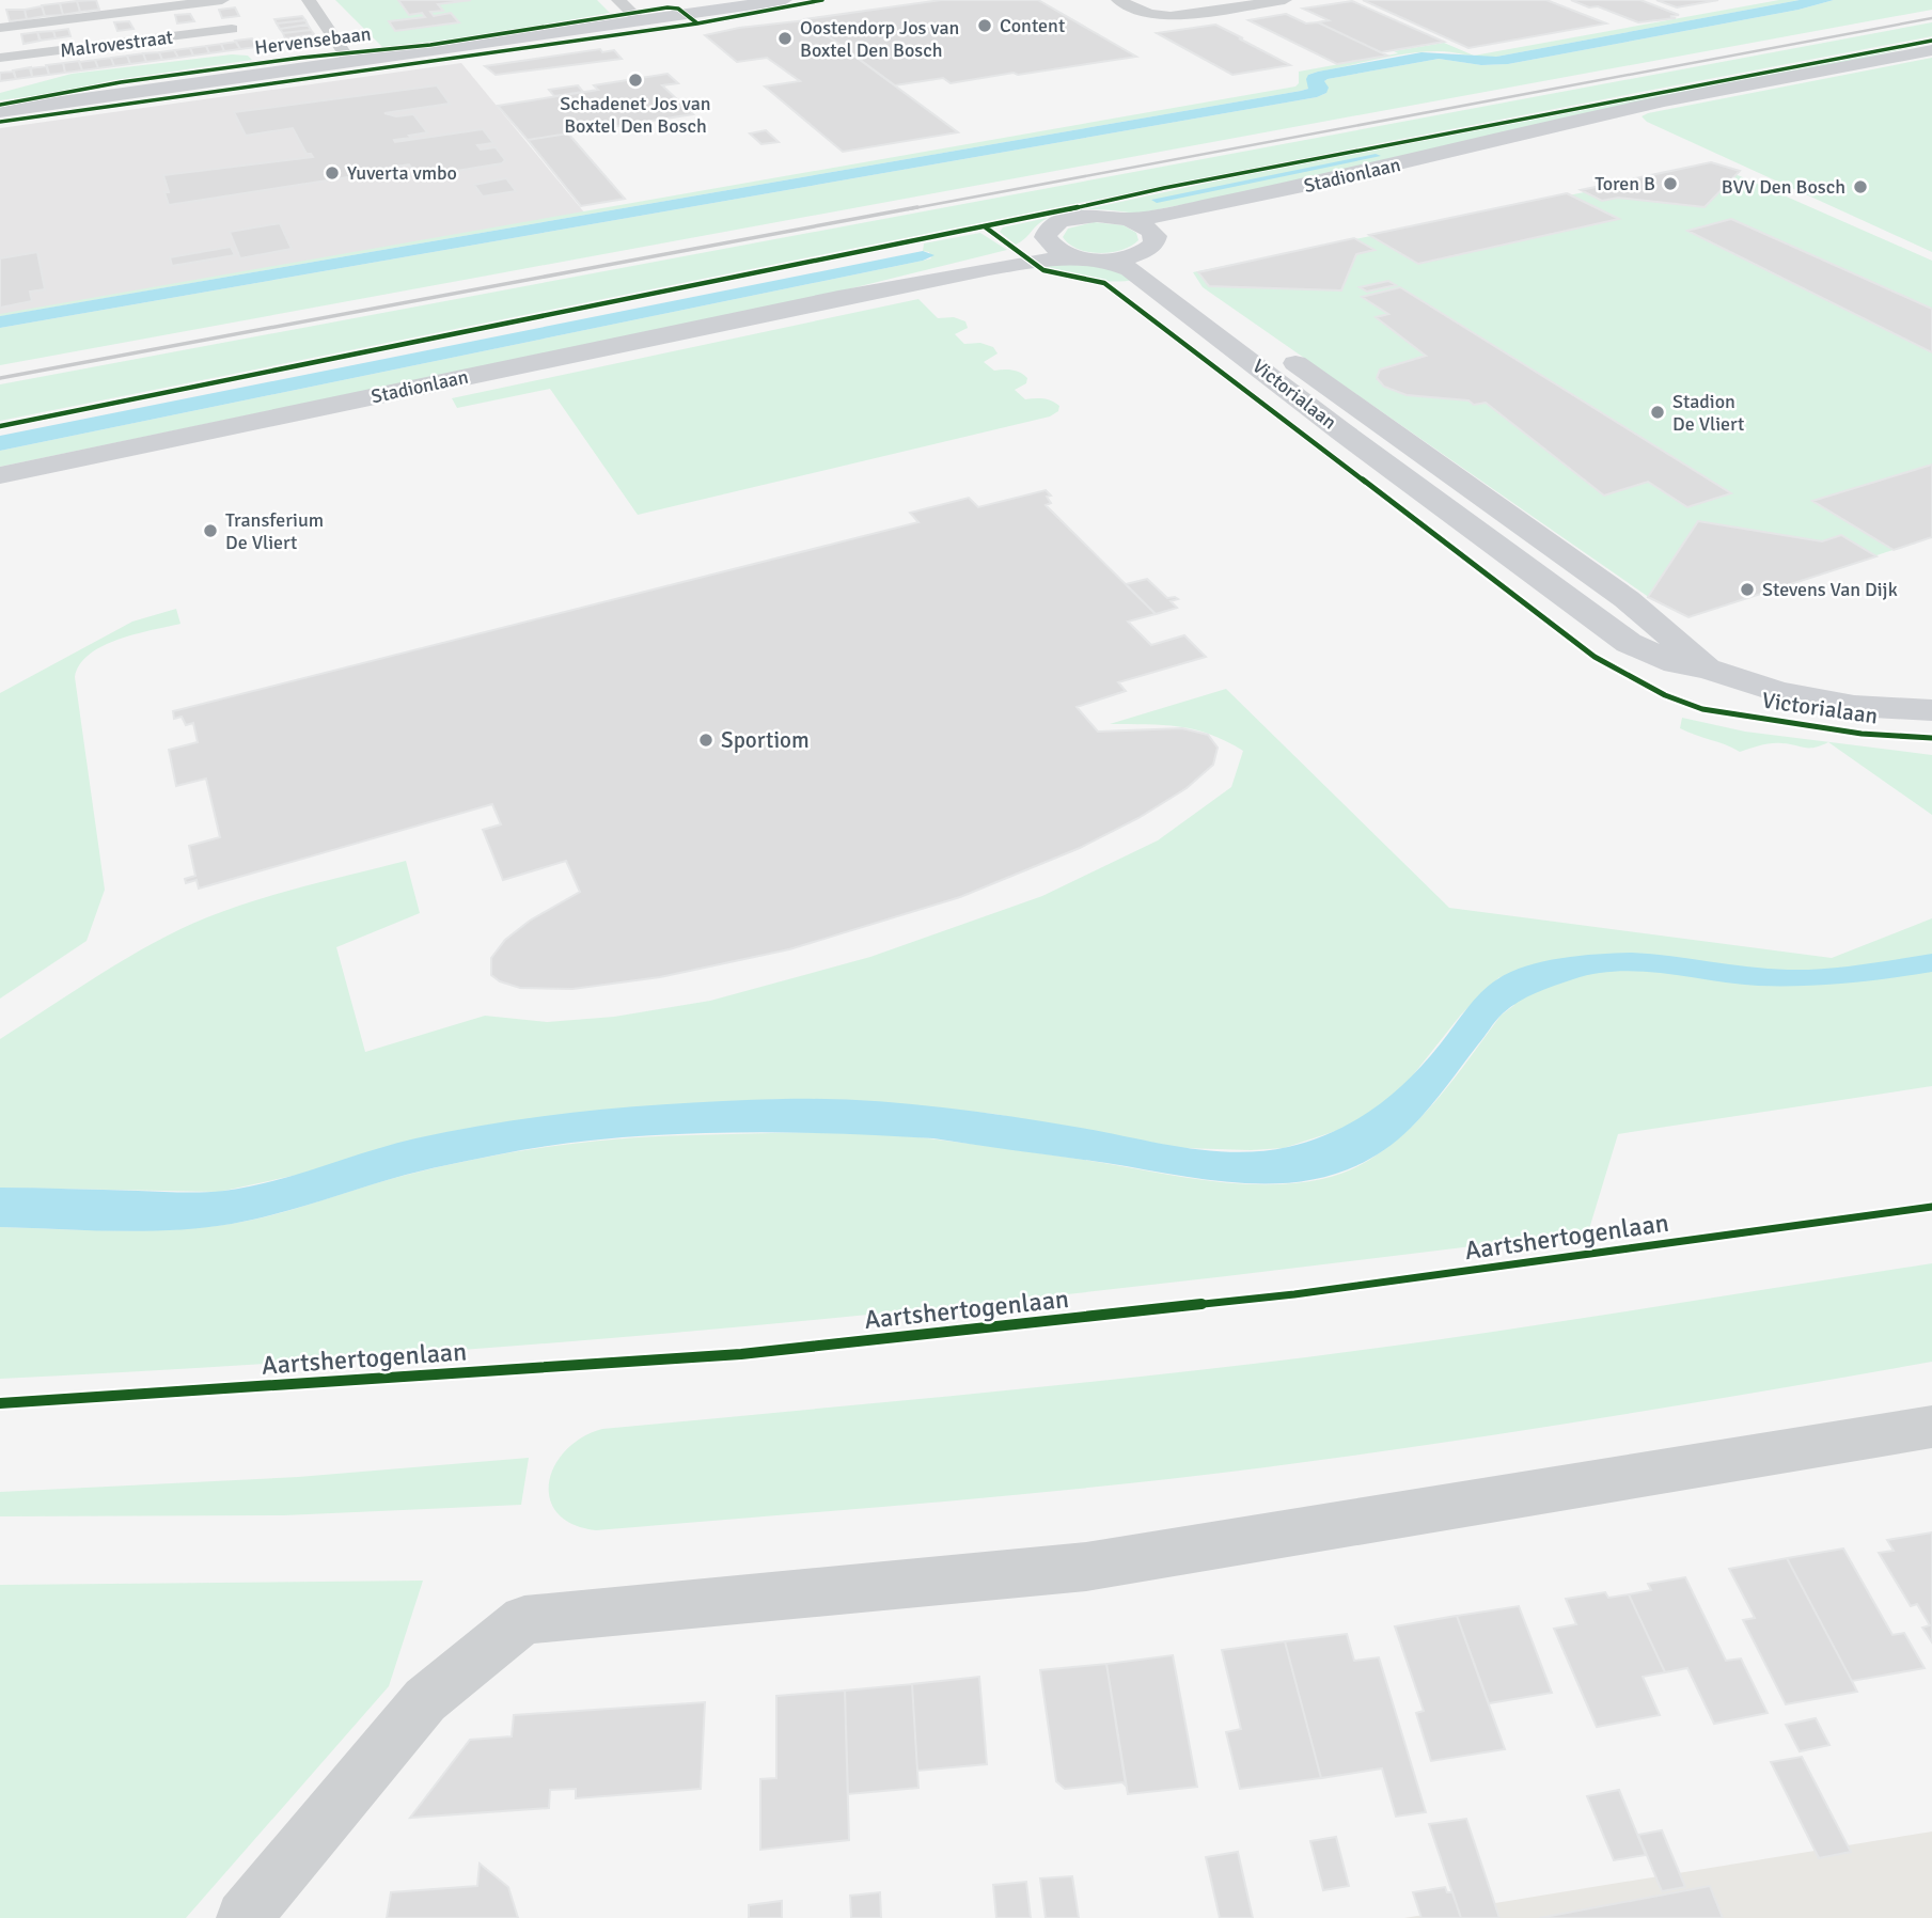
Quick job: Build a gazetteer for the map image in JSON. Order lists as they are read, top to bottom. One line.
{"streets":{"main road":["Hervensebaan","Stadionlaan","Victorialaan"],"street":["Malrovestraat"],"cycle path":["Aartshertogenlaan"]},"crossings":[["Stadionlaan","Victorialaan"]],"places":["Content","Oostendorp Jos van Boxtel Den Bosch","Schadenet Jos van Boxtel Den Bosch","Yuverta vmbo","Toren B","BVV Den Bosch","Stadion De Vliert","Transferium De Vliert","Stevens Van Dijk","Sportiom"]}
